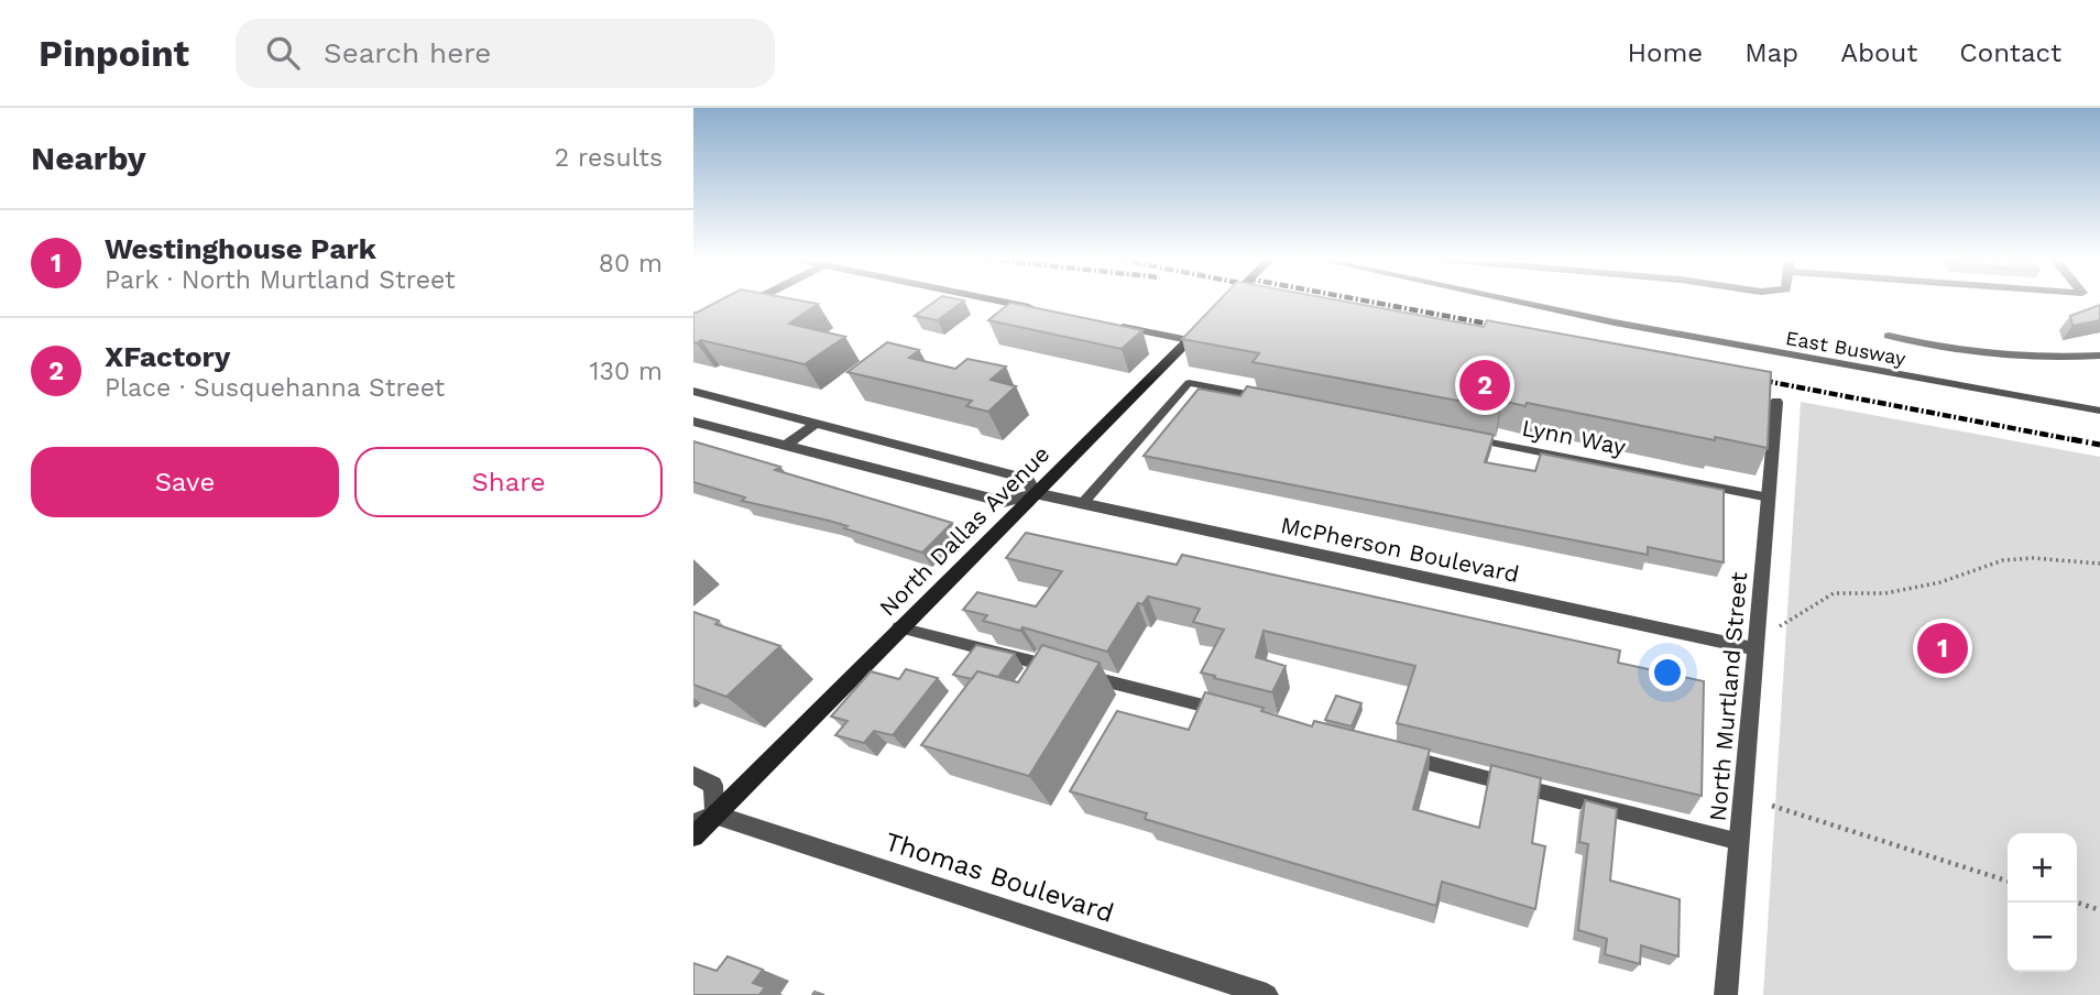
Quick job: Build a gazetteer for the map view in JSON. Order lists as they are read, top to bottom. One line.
{"streets":{"main road":["North Dallas Avenue"],"street":["McPherson Boulevard","North Murtland Street","Thomas Boulevard"],"lane":["East Busway","Lynn Way"]},"crossings":[["Lynn Way","North Murtland Street"],["North Dallas Avenue","McPherson Boulevard"],["North Dallas Avenue","Thomas Boulevard"],["McPherson Boulevard","North Murtland Street"]],"page":{"header":"Pinpoint","search":"Search here","nav":["Home","Map","About","Contact"],"heading":["Nearby","2 results"],"list":[{"mark":"1","name":"Westinghouse Park","note":"Park · North Murtland Street","value":"80 m"},{"mark":"2","name":"XFactory","note":"Place · Susquehanna Street","value":"130 m"}],"pins":["2","1"],"buttons":["Save","Share"],"map_buttons":["+","−"]}}
